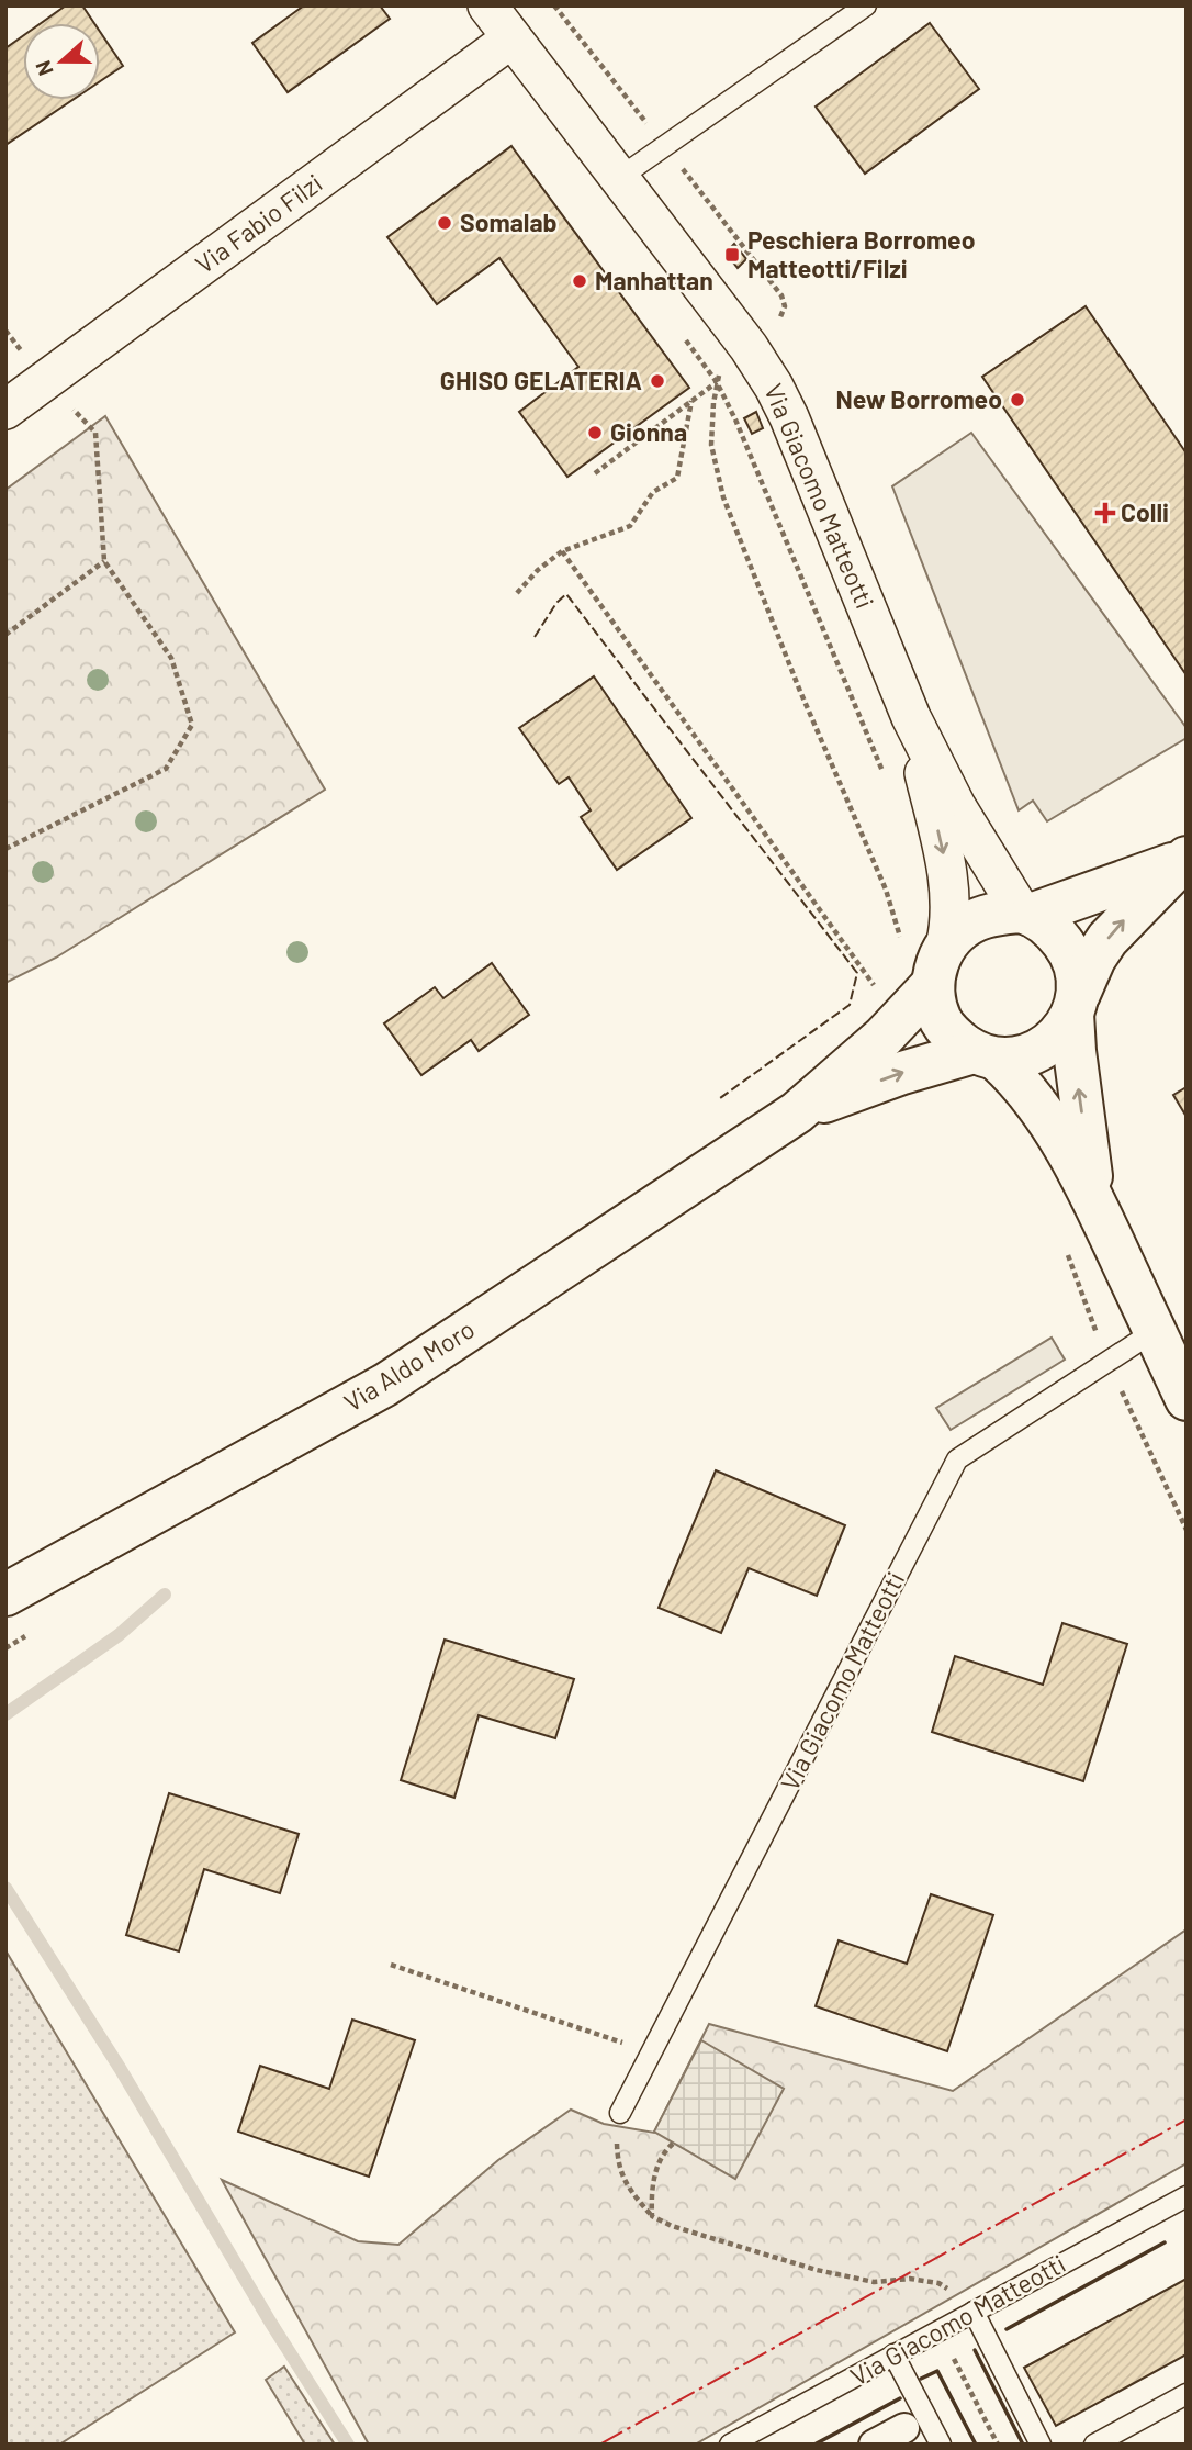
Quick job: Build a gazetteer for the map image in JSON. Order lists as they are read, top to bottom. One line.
{"streets":{"street":["Via Fabio Filzi","Via Giacomo Matteotti","Via Aldo Moro"]},"crossings":[["Via Fabio Filzi","Via Giacomo Matteotti"],["Via Giacomo Matteotti","Via Aldo Moro"]],"places":{"other":["Somalab","Manhattan","GHISO GELATERIA","New Borromeo","Gionna"],"transit":["Peschiera Borromeo Matteotti/Filzi"],"health":["Colli"]},"north":"left"}
